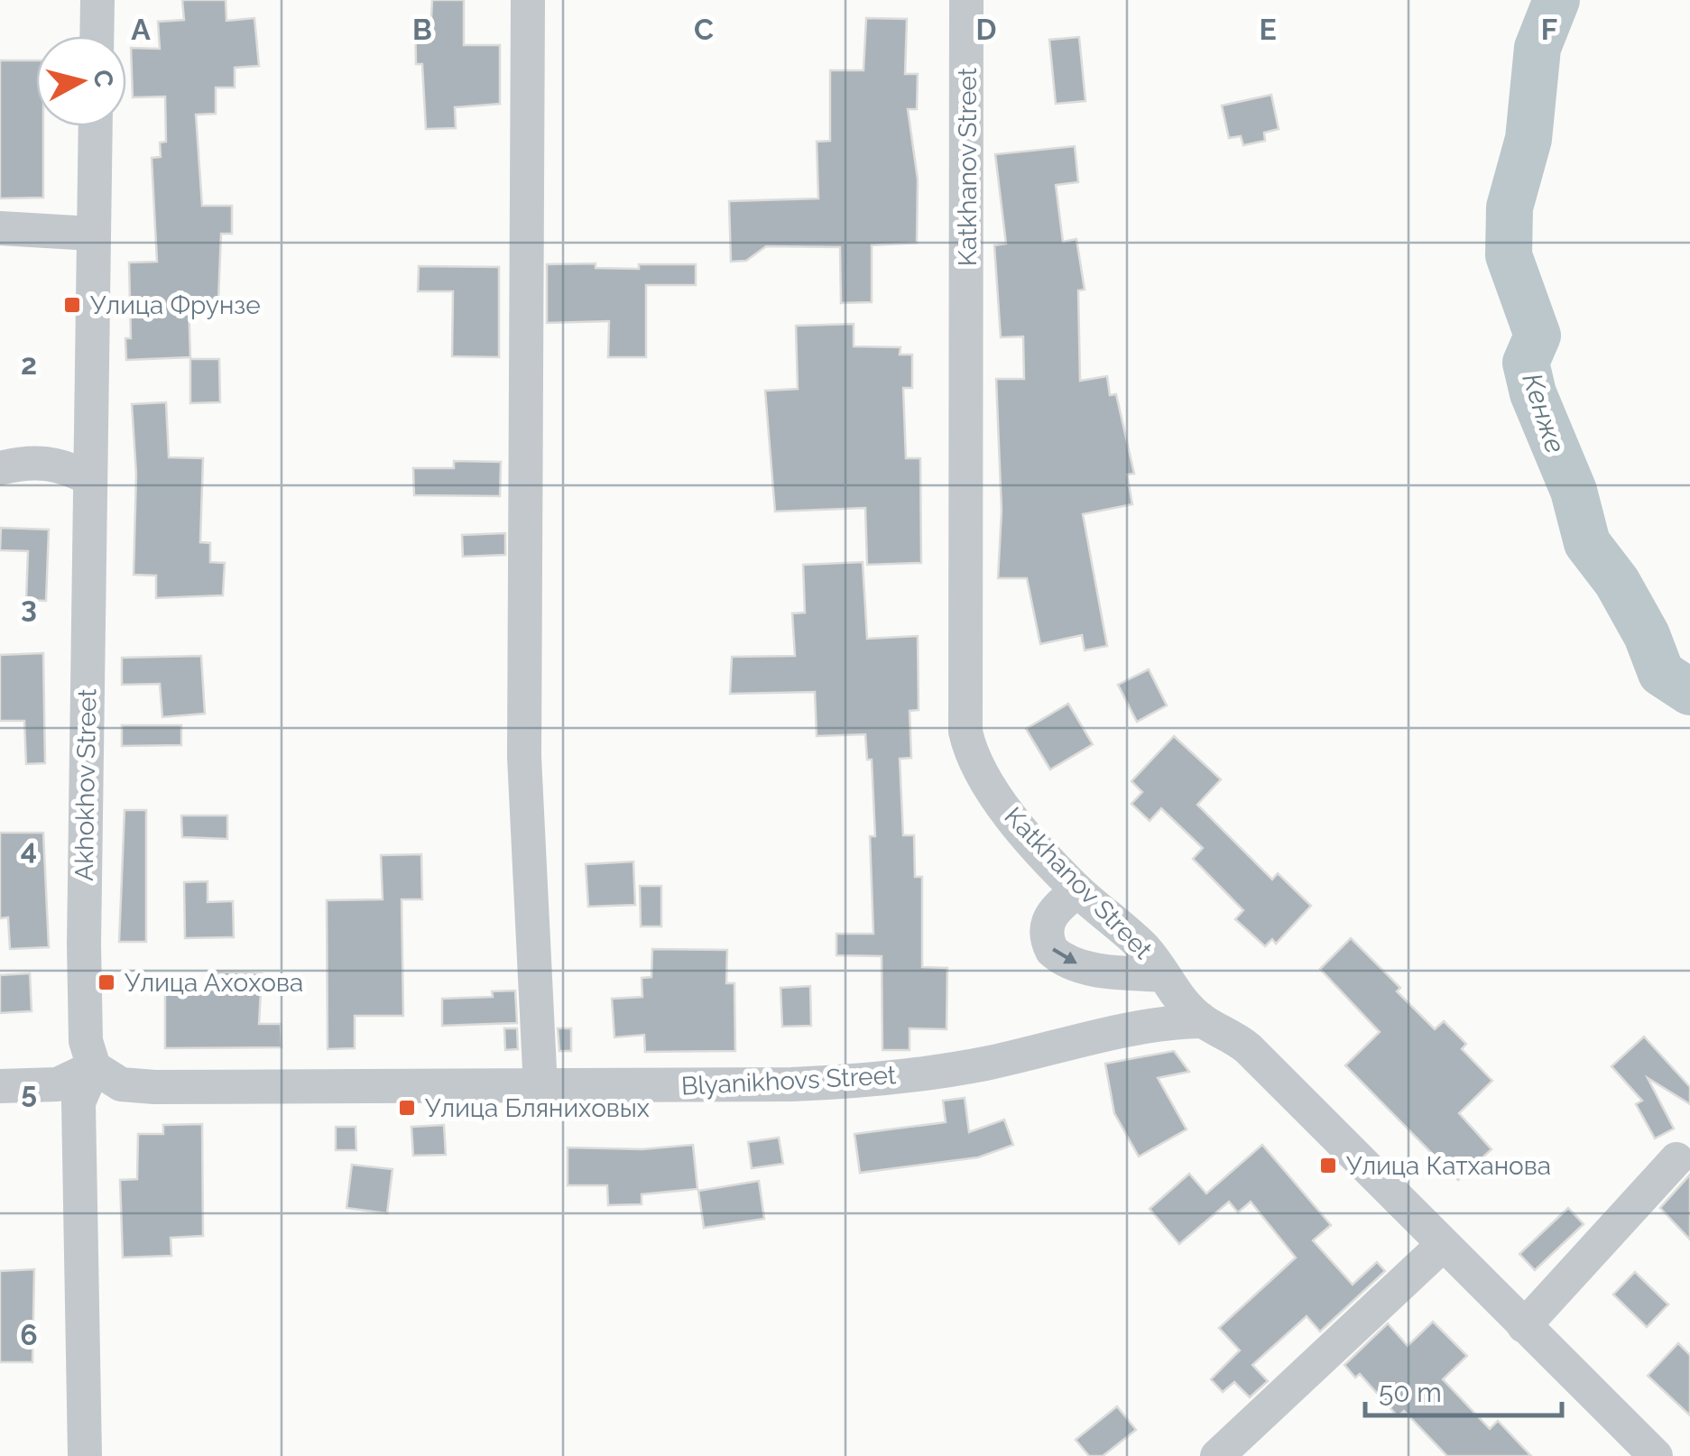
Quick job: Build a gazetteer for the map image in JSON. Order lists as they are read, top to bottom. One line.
{"streets":{"street":["Katkhanov Street","Akhokhov Street","Blyanikhovs Street"]},"crossings":[["Katkhanov Street","Blyanikhovs Street"],["Akhokhov Street","Blyanikhovs Street"]],"water":["Кенже"],"places":{"transit":["Улица Фрунзе","Улица Ахохова","Улица Бляниховых","Улица Катханова"]},"scale_bar":"50 m","north":"right","grid":{"columns":["A","B","C","D","E","F"],"rows":["2","3","4","5","6"]}}
